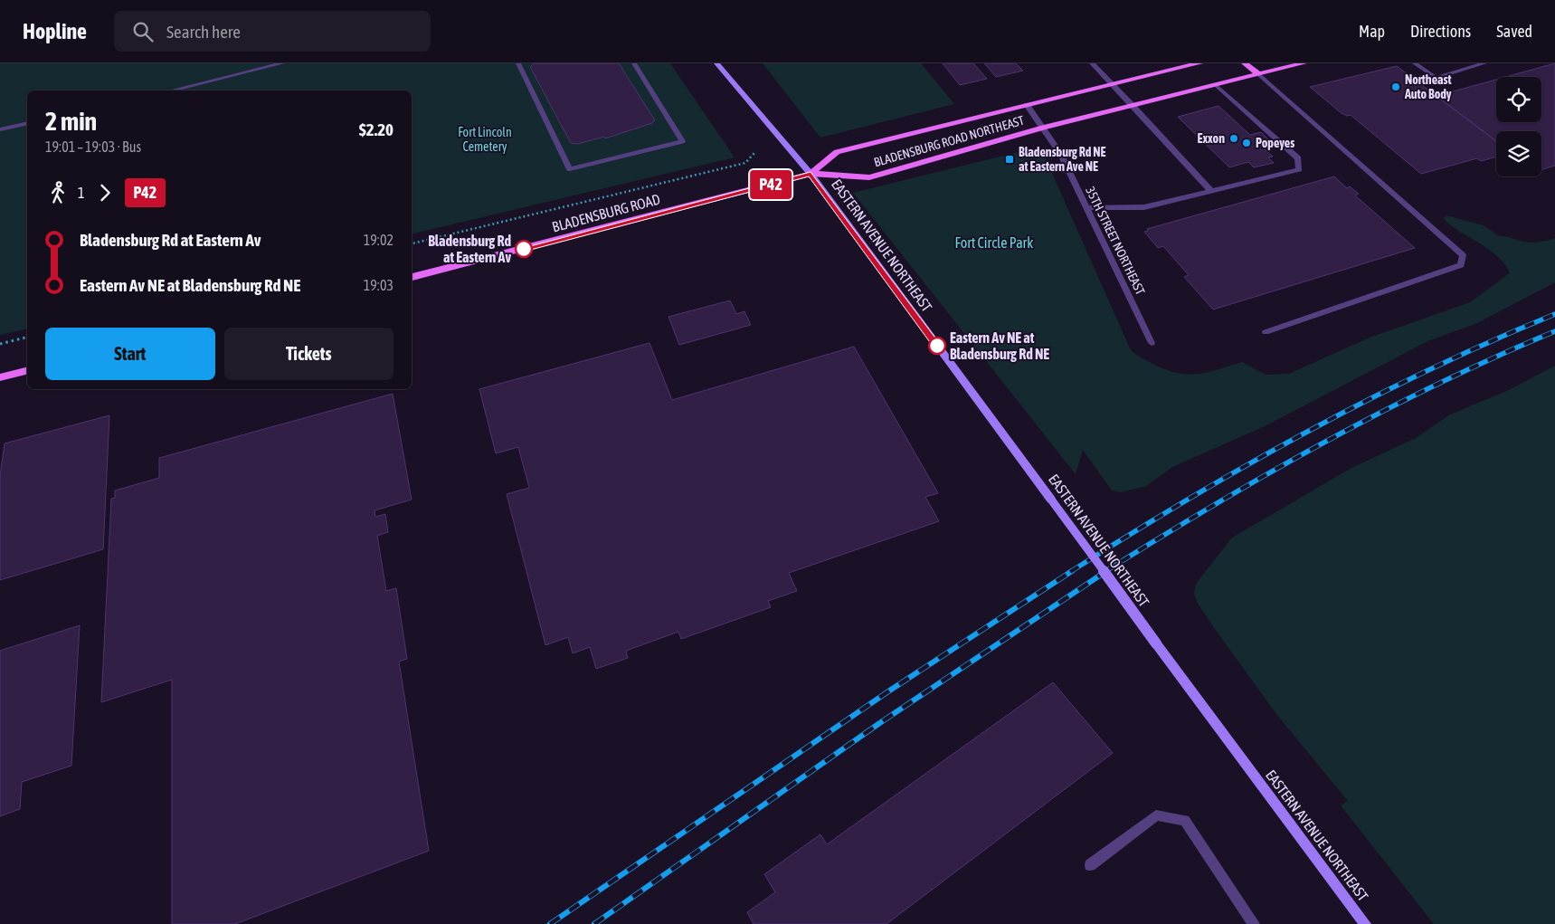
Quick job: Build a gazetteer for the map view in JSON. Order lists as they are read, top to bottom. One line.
{"streets":{"main road":["BLADENSBURG ROAD NORTHEAST","BLADENSBURG ROAD","EASTERN AVENUE NORTHEAST"],"street":["35TH STREET NORTHEAST"]},"crossings":[["BLADENSBURG ROAD NORTHEAST","BLADENSBURG ROAD"],["BLADENSBURG ROAD NORTHEAST","35TH STREET NORTHEAST"],["BLADENSBURG ROAD NORTHEAST","EASTERN AVENUE NORTHEAST"],["BLADENSBURG ROAD","EASTERN AVENUE NORTHEAST"]],"parks":["Fort Lincoln Cemetery","Fort Circle Park"],"places":{"other":["Northeast Auto Body","Exxon","Popeyes","Bladensburg Rd at Eastern Av","Eastern Av NE at Bladensburg Rd NE"],"transit":["Bladensburg Rd NE at Eastern Ave NE"]},"lines":["bus line P42"],"page":{"header":"Hopline","search":"Search here","nav":["Map","Directions","Saved"],"on_map":"P42","heading":["2 min","19:01 – 19:03 · Bus","$2.20"],"legs":["1","P42"],"list":[{"name":"Bladensburg Rd at Eastern Av","value":"19:02"},{"name":"Eastern Av NE at Bladensburg Rd NE","value":"19:03"}],"buttons":["Start","Tickets"]}}
